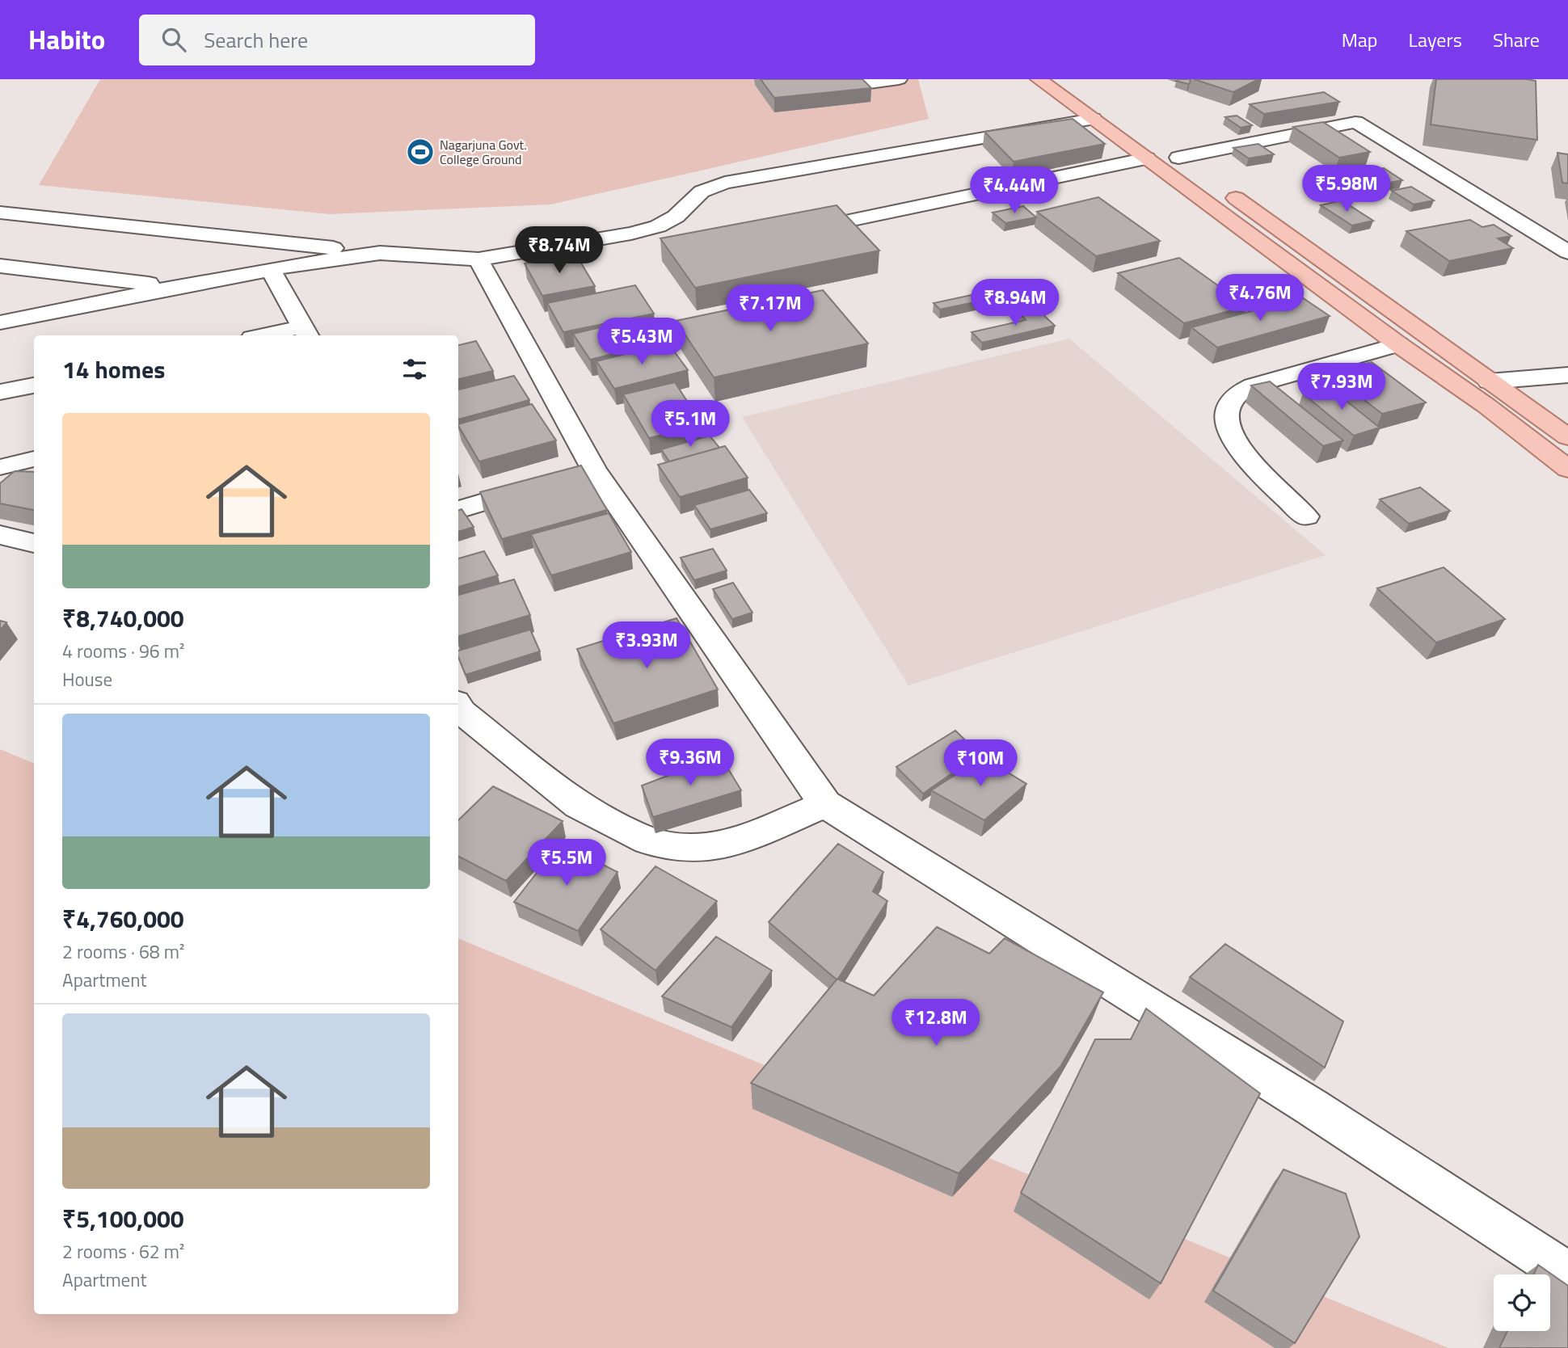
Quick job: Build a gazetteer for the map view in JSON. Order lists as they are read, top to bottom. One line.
{"places":{"sports":["Nagarjuna Govt. College Ground"]},"page":{"header":"Habito","search":"Search here","nav":["Map","Layers","Share"],"price":["₹5.98M","₹4.44M","₹8.74M","₹4.76M","₹8.94M","₹7.17M","₹5.43M","₹7.93M","₹5.1M","₹3.93M","₹9.36M","₹10M","₹5.5M","₹12.8M"],"heading":"14 homes","list":[{"name":"₹8,740,000","note":"4 rooms · 96 m² · House"},{"name":"₹4,760,000","note":"2 rooms · 68 m² · Apartment"},{"name":"₹5,100,000","note":"2 rooms · 62 m² · Apartment"}]}}
